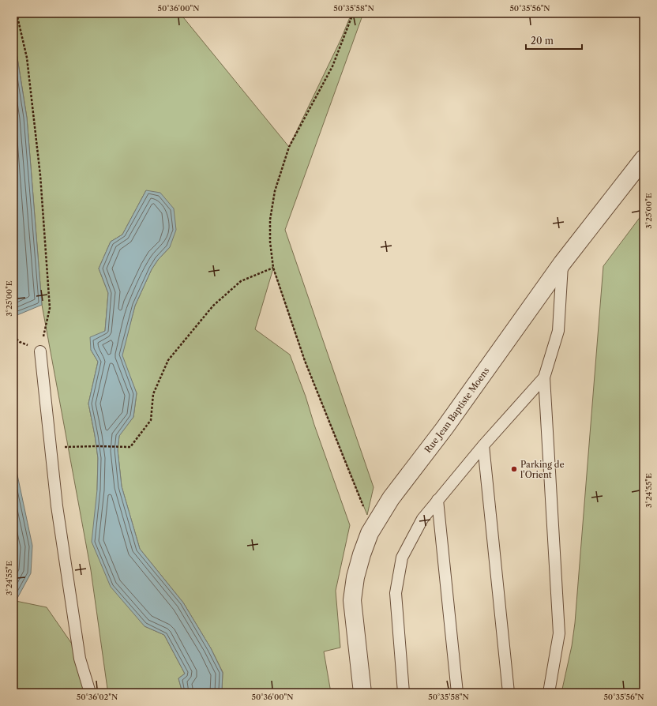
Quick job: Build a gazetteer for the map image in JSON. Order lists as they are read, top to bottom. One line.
{"streets":{"street":["Rue Jean Baptiste Moens"]},"places":["Parking de l'Orient"],"scale_bar":"20 m","coordinates":["50°36'00\"N","50°35'58\"N","50°35'56\"N","3°25'00\"E","3°24'55\"E","50°36'02\"N"]}
